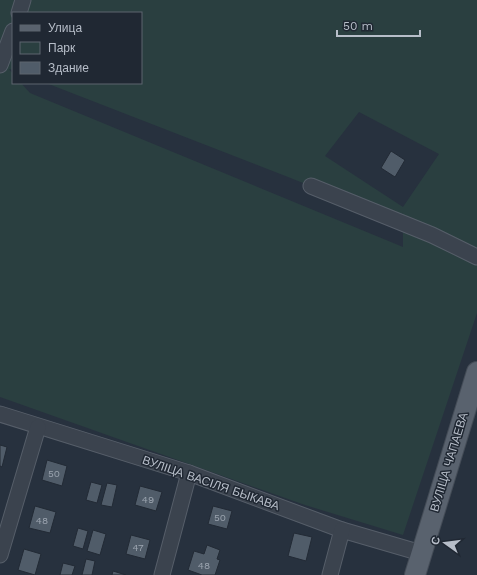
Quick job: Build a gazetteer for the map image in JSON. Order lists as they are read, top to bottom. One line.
{"streets":{"main road":["ВУЛІЦА ЧАПАЕВА"],"street":["ВУЛІЦА ВАСІЛЯ БЫКАВА"]},"crossings":[["ВУЛІЦА ЧАПАЕВА","ВУЛІЦА ВАСІЛЯ БЫКАВА"]],"house_numbers":["50","49","50","48","47","48"],"legend":["Улица","Парк","Здание"],"scale_bar":"50 m","north":"left"}
